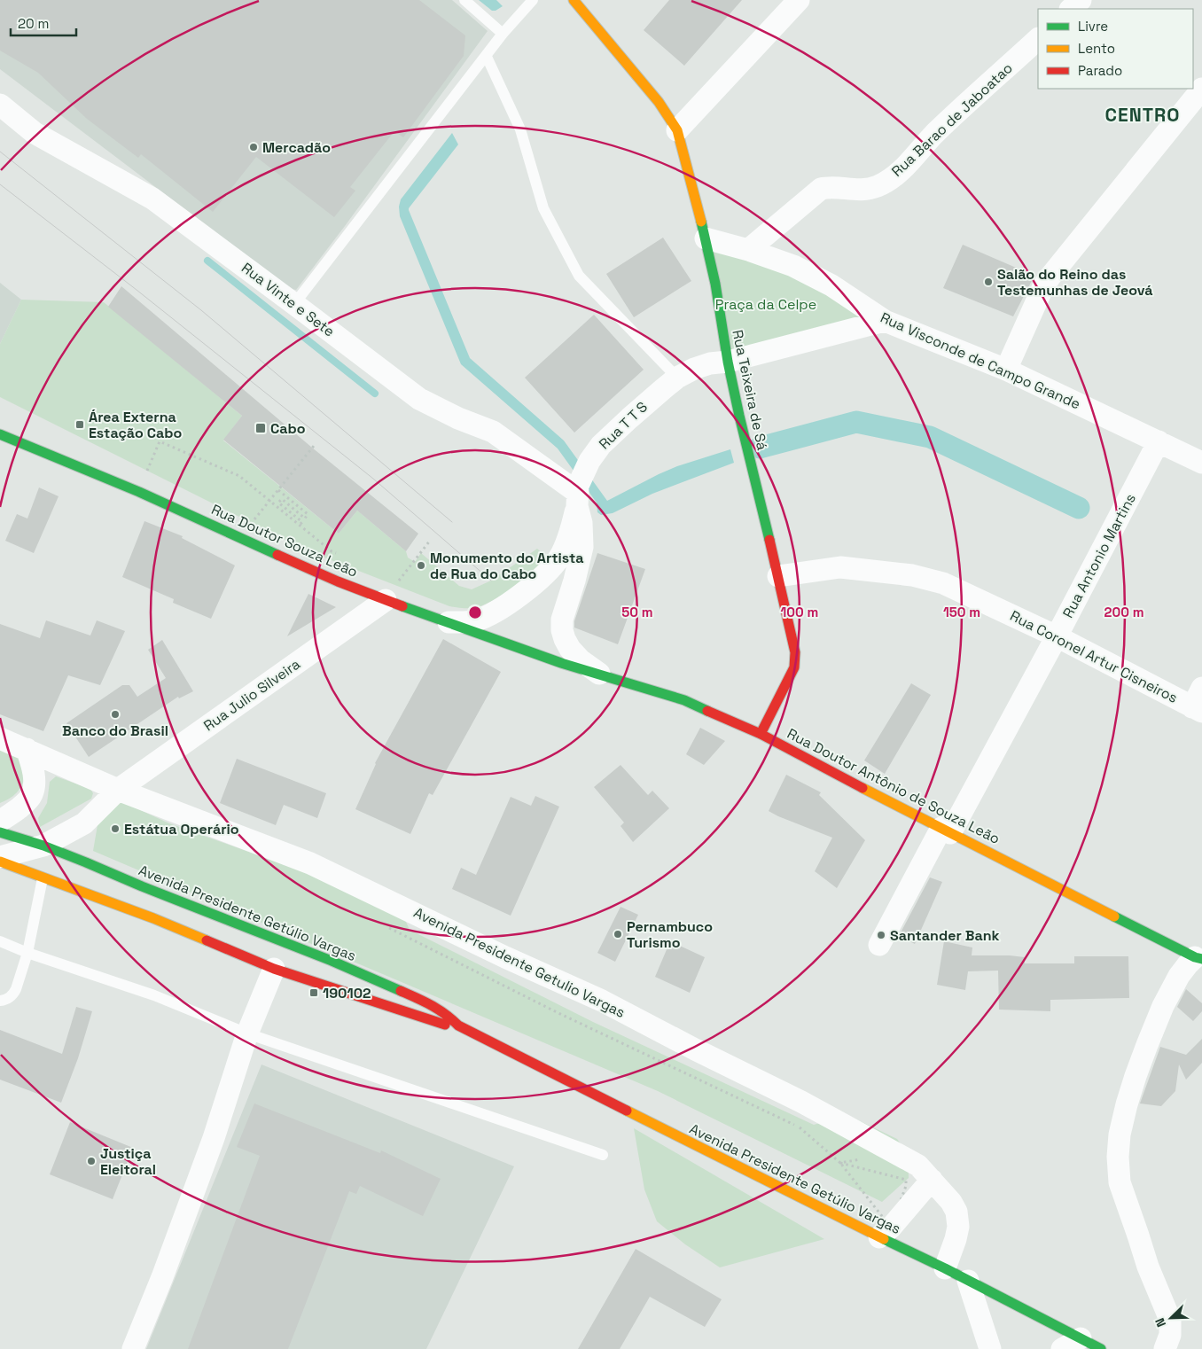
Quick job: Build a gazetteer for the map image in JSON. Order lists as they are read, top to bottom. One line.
{"streets":{"street":["Rua Barao de Jaboatao","Rua Vinte e Sete","Rua Visconde de Campo Grande","Rua Teixeira de Sá","Rua T T S","Rua Doutor Souza Leão","Rua Antonio Martins","Rua Coronel Artur Cisneiros","Rua Julio Silveira","Rua Doutor Antônio de Souza Leão","Avenida Presidente Getúlio Vargas","Avenida Presidente Getulio Vargas"]},"crossings":[["Rua Barao de Jaboatao","Rua Visconde de Campo Grande"],["Rua Vinte e Sete","Rua T T S"],["Rua Visconde de Campo Grande","Rua Teixeira de Sá"],["Rua Visconde de Campo Grande","Rua T T S"],["Rua Visconde de Campo Grande","Rua Antonio Martins"],["Rua Teixeira de Sá","Rua T T S"],["Rua Teixeira de Sá","Rua Coronel Artur Cisneiros"],["Rua Teixeira de Sá","Rua Doutor Antônio de Souza Leão"],["Rua T T S","Rua Doutor Antônio de Souza Leão"],["Rua Doutor Souza Leão","Rua Julio Silveira"],["Rua Doutor Souza Leão","Rua Doutor Antônio de Souza Leão"],["Rua Antonio Martins","Rua Coronel Artur Cisneiros"],["Rua Antonio Martins","Rua Doutor Antônio de Souza Leão"],["Rua Julio Silveira","Avenida Presidente Getúlio Vargas"],["Rua Julio Silveira","Avenida Presidente Getulio Vargas"],["Avenida Presidente Getúlio Vargas","Avenida Presidente Getulio Vargas"]],"districts":["CENTRO"],"parks":["Praça da Celpe"],"places":{"other":["Mercadão","Salão do Reino das Testemunhas de Jeová","Monumento do Artista de Rua do Cabo","Banco do Brasil","Estátua Operário","Pernambuco Turismo","Santander Bank","Justiça Eleitoral"],"transit":["Área Externa Estação Cabo","Cabo","190102"]},"legend":["Livre","Lento","Parado"],"scale_bar":"20 m","north":"bottom left","rings":["50 m","100 m","150 m","200 m"]}
